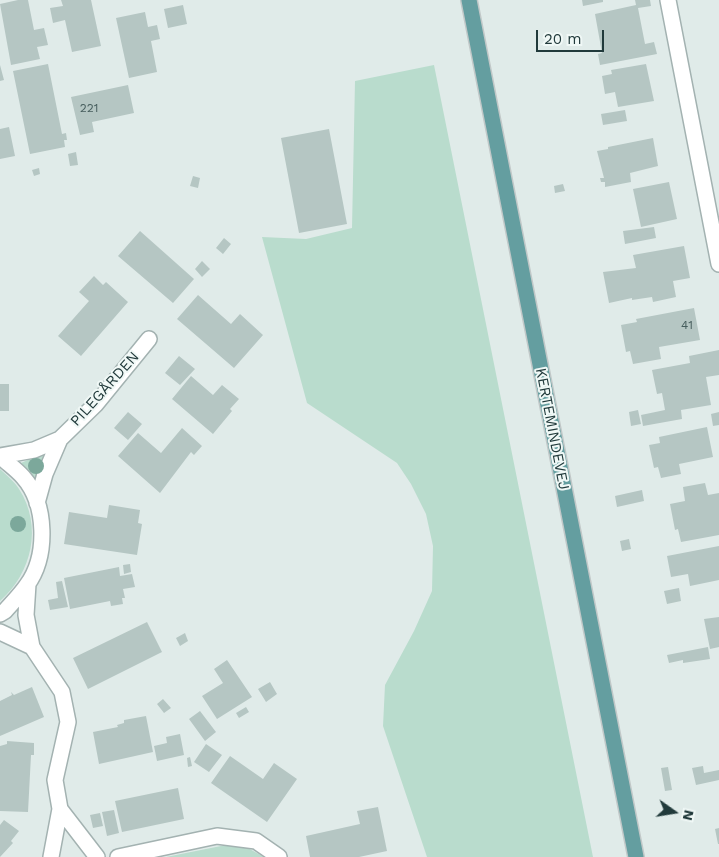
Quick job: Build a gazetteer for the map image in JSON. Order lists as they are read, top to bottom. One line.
{"streets":{"main road":["KERTEMINDEVEJ"],"street":["PILEGÅRDEN"]},"house_numbers":["221","41"],"scale_bar":"20 m","north":"right"}
